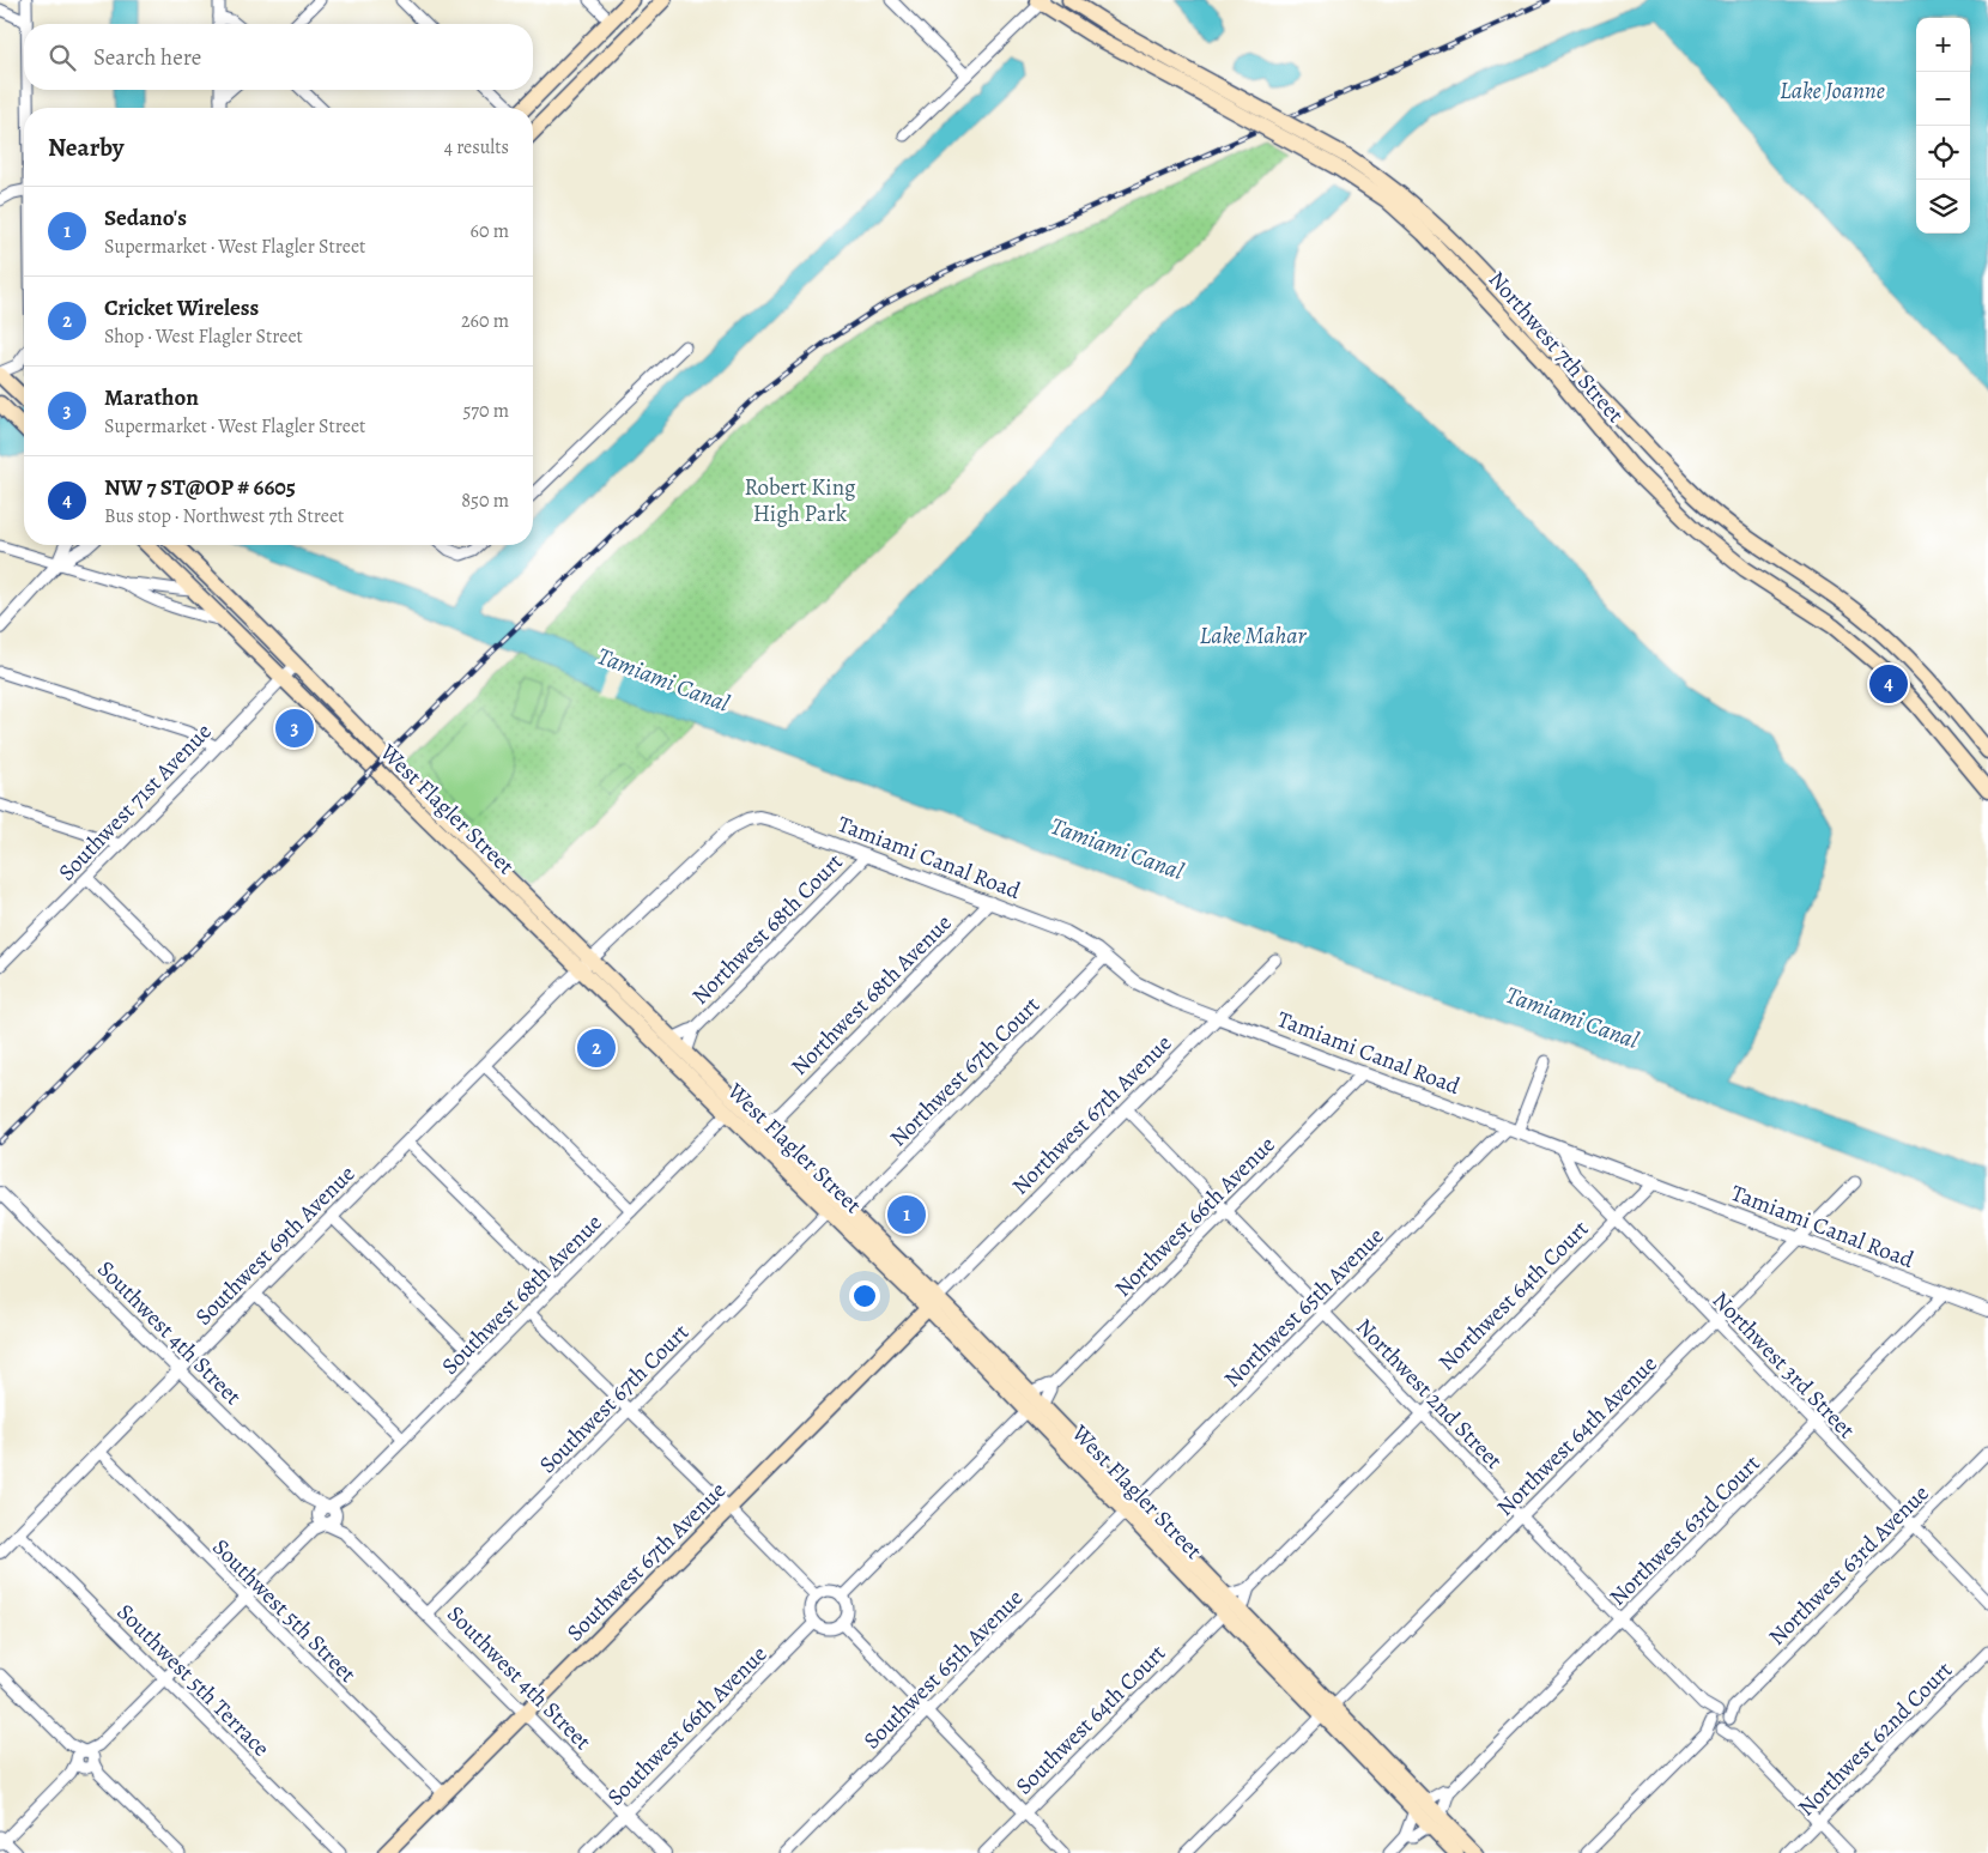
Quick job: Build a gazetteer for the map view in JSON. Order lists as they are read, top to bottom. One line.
{"streets":{"main road":["Northwest 7th Street","West Flagler Street","Southwest 67th Avenue"],"street":["Southwest 71st Avenue","Tamiami Canal Road","Northwest 68th Court","Northwest 68th Avenue","Northwest 67th Court","Northwest 67th Avenue","Northwest 66th Avenue","Southwest 69th Avenue","Southwest 68th Avenue","Northwest 64th Court","Northwest 65th Avenue","Southwest 4th Street","Northwest 3rd Street","Northwest 2nd Street","Southwest 67th Court","Northwest 64th Avenue","Northwest 63rd Court","Northwest 63rd Avenue","Southwest 5th Street","Southwest 65th Avenue","Southwest 5th Terrace","Southwest 64th Court","Southwest 66th Avenue","Northwest 62nd Court"]},"crossings":[["Southwest 71st Avenue","West Flagler Street"],["West Flagler Street","Northwest 68th Court"],["West Flagler Street","Northwest 68th Avenue"],["West Flagler Street","Northwest 67th Court"],["West Flagler Street","Northwest 67th Avenue"],["West Flagler Street","Northwest 66th Avenue"],["West Flagler Street","Southwest 69th Avenue"],["West Flagler Street","Southwest 68th Avenue"],["West Flagler Street","Northwest 64th Court"],["West Flagler Street","Northwest 65th Avenue"],["West Flagler Street","Southwest 67th Court"],["West Flagler Street","Northwest 64th Avenue"],["West Flagler Street","Northwest 63rd Court"],["West Flagler Street","Southwest 67th Avenue"],["West Flagler Street","Southwest 65th Avenue"],["West Flagler Street","Southwest 64th Court"],["Tamiami Canal Road","Northwest 68th Court"],["Tamiami Canal Road","Northwest 68th Avenue"],["Tamiami Canal Road","Northwest 67th Court"],["Tamiami Canal Road","Northwest 67th Avenue"],["Tamiami Canal Road","Northwest 66th Avenue"],["Tamiami Canal Road","Southwest 69th Avenue"],["Tamiami Canal Road","Northwest 64th Court"],["Tamiami Canal Road","Northwest 65th Avenue"],["Tamiami Canal Road","Northwest 3rd Street"],["Tamiami Canal Road","Northwest 64th Avenue"],["Tamiami Canal Road","Northwest 63rd Court"],["Northwest 67th Avenue","Northwest 2nd Street"],["Northwest 67th Avenue","Southwest 67th Avenue"],["Northwest 66th Avenue","Northwest 2nd Street"],["Southwest 69th Avenue","Southwest 4th Street"],["Southwest 69th Avenue","Southwest 5th Street"],["Southwest 69th Avenue","Southwest 5th Terrace"],["Southwest 68th Avenue","Southwest 4th Street"],["Southwest 68th Avenue","Southwest 5th Street"],["Southwest 68th Avenue","Southwest 5th Terrace"],["Northwest 64th Court","Northwest 3rd Street"],["Northwest 64th Court","Northwest 2nd Street"],["Northwest 65th Avenue","Northwest 2nd Street"],["Northwest 65th Avenue","Southwest 65th Avenue"],["Southwest 4th Street","Southwest 67th Court"],["Southwest 4th Street","Southwest 67th Avenue"],["Southwest 4th Street","Southwest 66th Avenue"],["Northwest 3rd Street","Northwest 64th Avenue"],["Northwest 3rd Street","Northwest 63rd Court"],["Northwest 3rd Street","Northwest 63rd Avenue"],["Northwest 2nd Street","Northwest 64th Avenue"],["Northwest 2nd Street","Northwest 63rd Court"],["Northwest 2nd Street","Northwest 63rd Avenue"],["Northwest 2nd Street","Northwest 62nd Court"],["Southwest 67th Avenue","Southwest 5th Street"]],"water":["Lake Joanne","Lake Mahar","Tamiami Canal"],"parks":["Robert King High Park"],"page":{"map_buttons":["+","−"],"search":"Search here","heading":["Nearby","4 results"],"list":[{"mark":"1","name":"Sedano's","note":"Supermarket · West Flagler Street","value":"60 m"},{"mark":"2","name":"Cricket Wireless","note":"Shop · West Flagler Street","value":"260 m"},{"mark":"3","name":"Marathon","note":"Supermarket · West Flagler Street","value":"570 m"},{"mark":"4","name":"NW 7 ST@OP # 6605","note":"Bus stop · Northwest 7th Street","value":"850 m"}],"pins":["4","3","2","1"]}}
